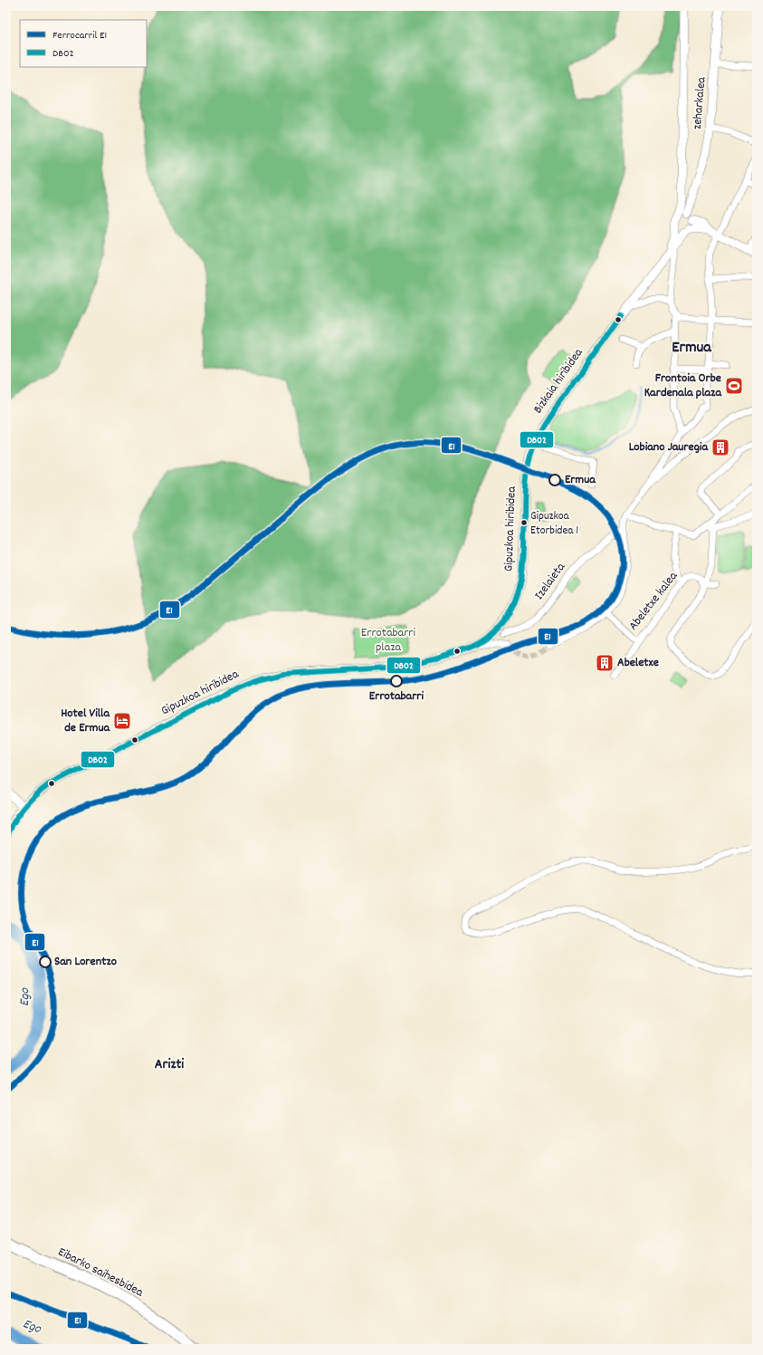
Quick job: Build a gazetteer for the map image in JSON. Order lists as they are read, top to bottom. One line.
{"streets":{"highway":["Eibarko saihesbidea"],"street":["zeharkalea","Bizkaia hiribidea","Gipuzkoa hiribidea","Izelaieta","Abeletxe kalea"]},"districts":["Ermua","Arizti"],"water":["Ego"],"parks":["Errotabarri plaza"],"places":{"sports":["Frontoia Orbe Kardenala plaza"],"building":["Lobiano Jauregia","Abeletxe"],"other":["Ermua","Gipuzkoa Etorbidea 1","Errotabarri","San Lorentzo"],"hotel":["Hotel Villa de Ermua"]},"lines":["transit line DB02","rail line E1"],"legend":["Ferrocarril E1","DB02"]}
